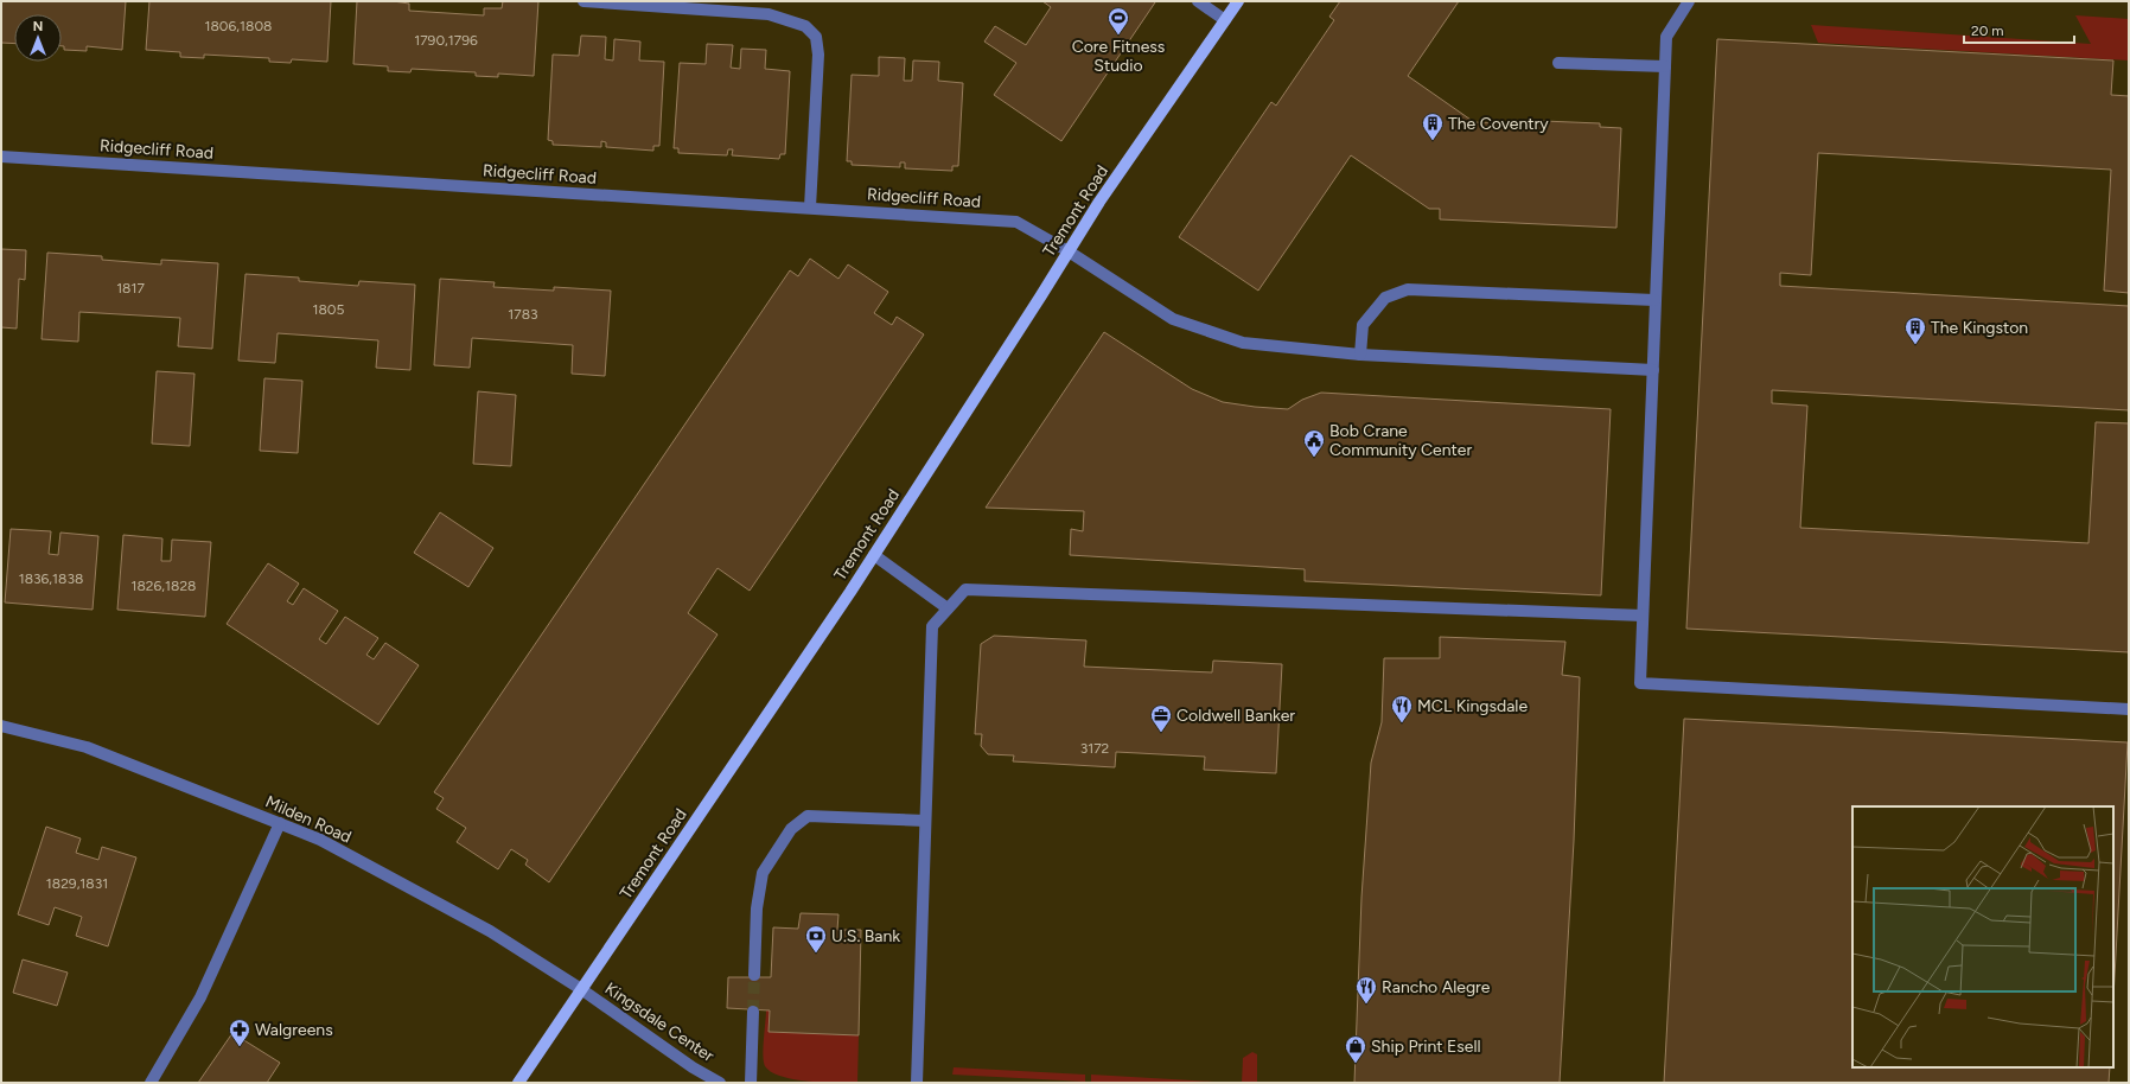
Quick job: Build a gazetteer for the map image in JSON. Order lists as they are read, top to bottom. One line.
{"streets":{"main road":["Tremont Road"],"street":["Ridgecliff Road","Milden Road","Kingsdale Center"]},"crossings":[["Ridgecliff Road","Tremont Road"],["Tremont Road","Milden Road"],["Tremont Road","Kingsdale Center"],["Milden Road","Kingsdale Center"]],"places":{"sports":["Core Fitness Studio"],"building":["The Coventry","The Kingston"],"public building":["Bob Crane Community Center"],"restaurant":["MCL Kingsdale","Rancho Alegre"],"office":["Coldwell Banker"],"bank":["U.S. Bank"],"pharmacy":["Walgreens"],"shop":["Ship Print Esell"]},"house_numbers":["1806,1808","1790,1796","1817","1805","1783","1836,1838","1826,1828","3172","1829,1831"],"scale_bar":"20 m","north":"top"}
